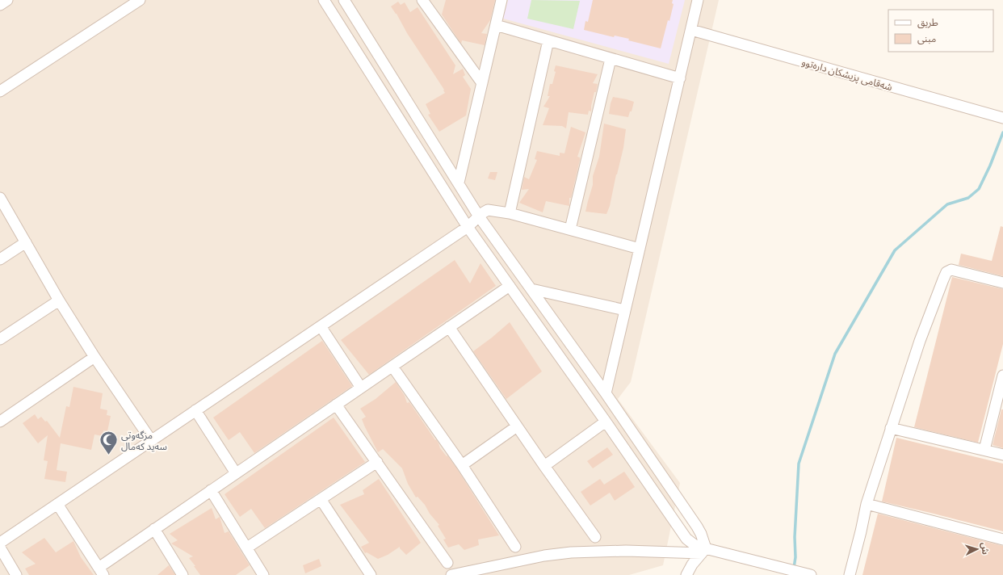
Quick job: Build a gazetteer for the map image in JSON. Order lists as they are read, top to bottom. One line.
{"streets":{"street":["شەقامی پزیشکان دارەتوو"]},"places":{"mosque":["مزگەوتی سەید کەمال"]},"legend":["طريق","مبنى"],"north":"right"}
